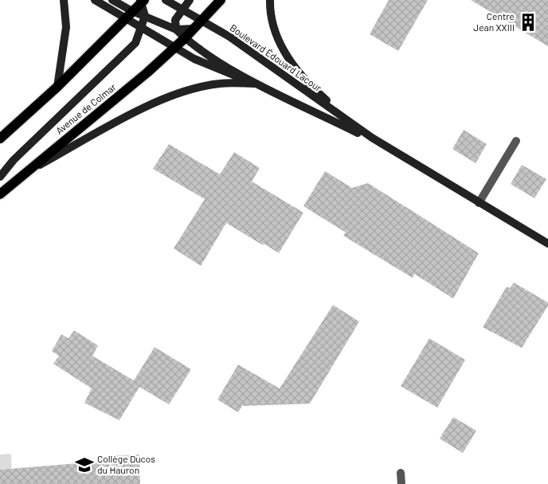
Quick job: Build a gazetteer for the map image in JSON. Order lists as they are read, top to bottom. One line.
{"streets":{"main road":["Boulevard Édouard Lacour","Avenue de Colmar"]},"crossings":[["Boulevard Édouard Lacour","Avenue de Colmar"]],"places":{"building":["Centre Jean XXIII"],"school or university":["Collège Ducos du Hauron"]}}
